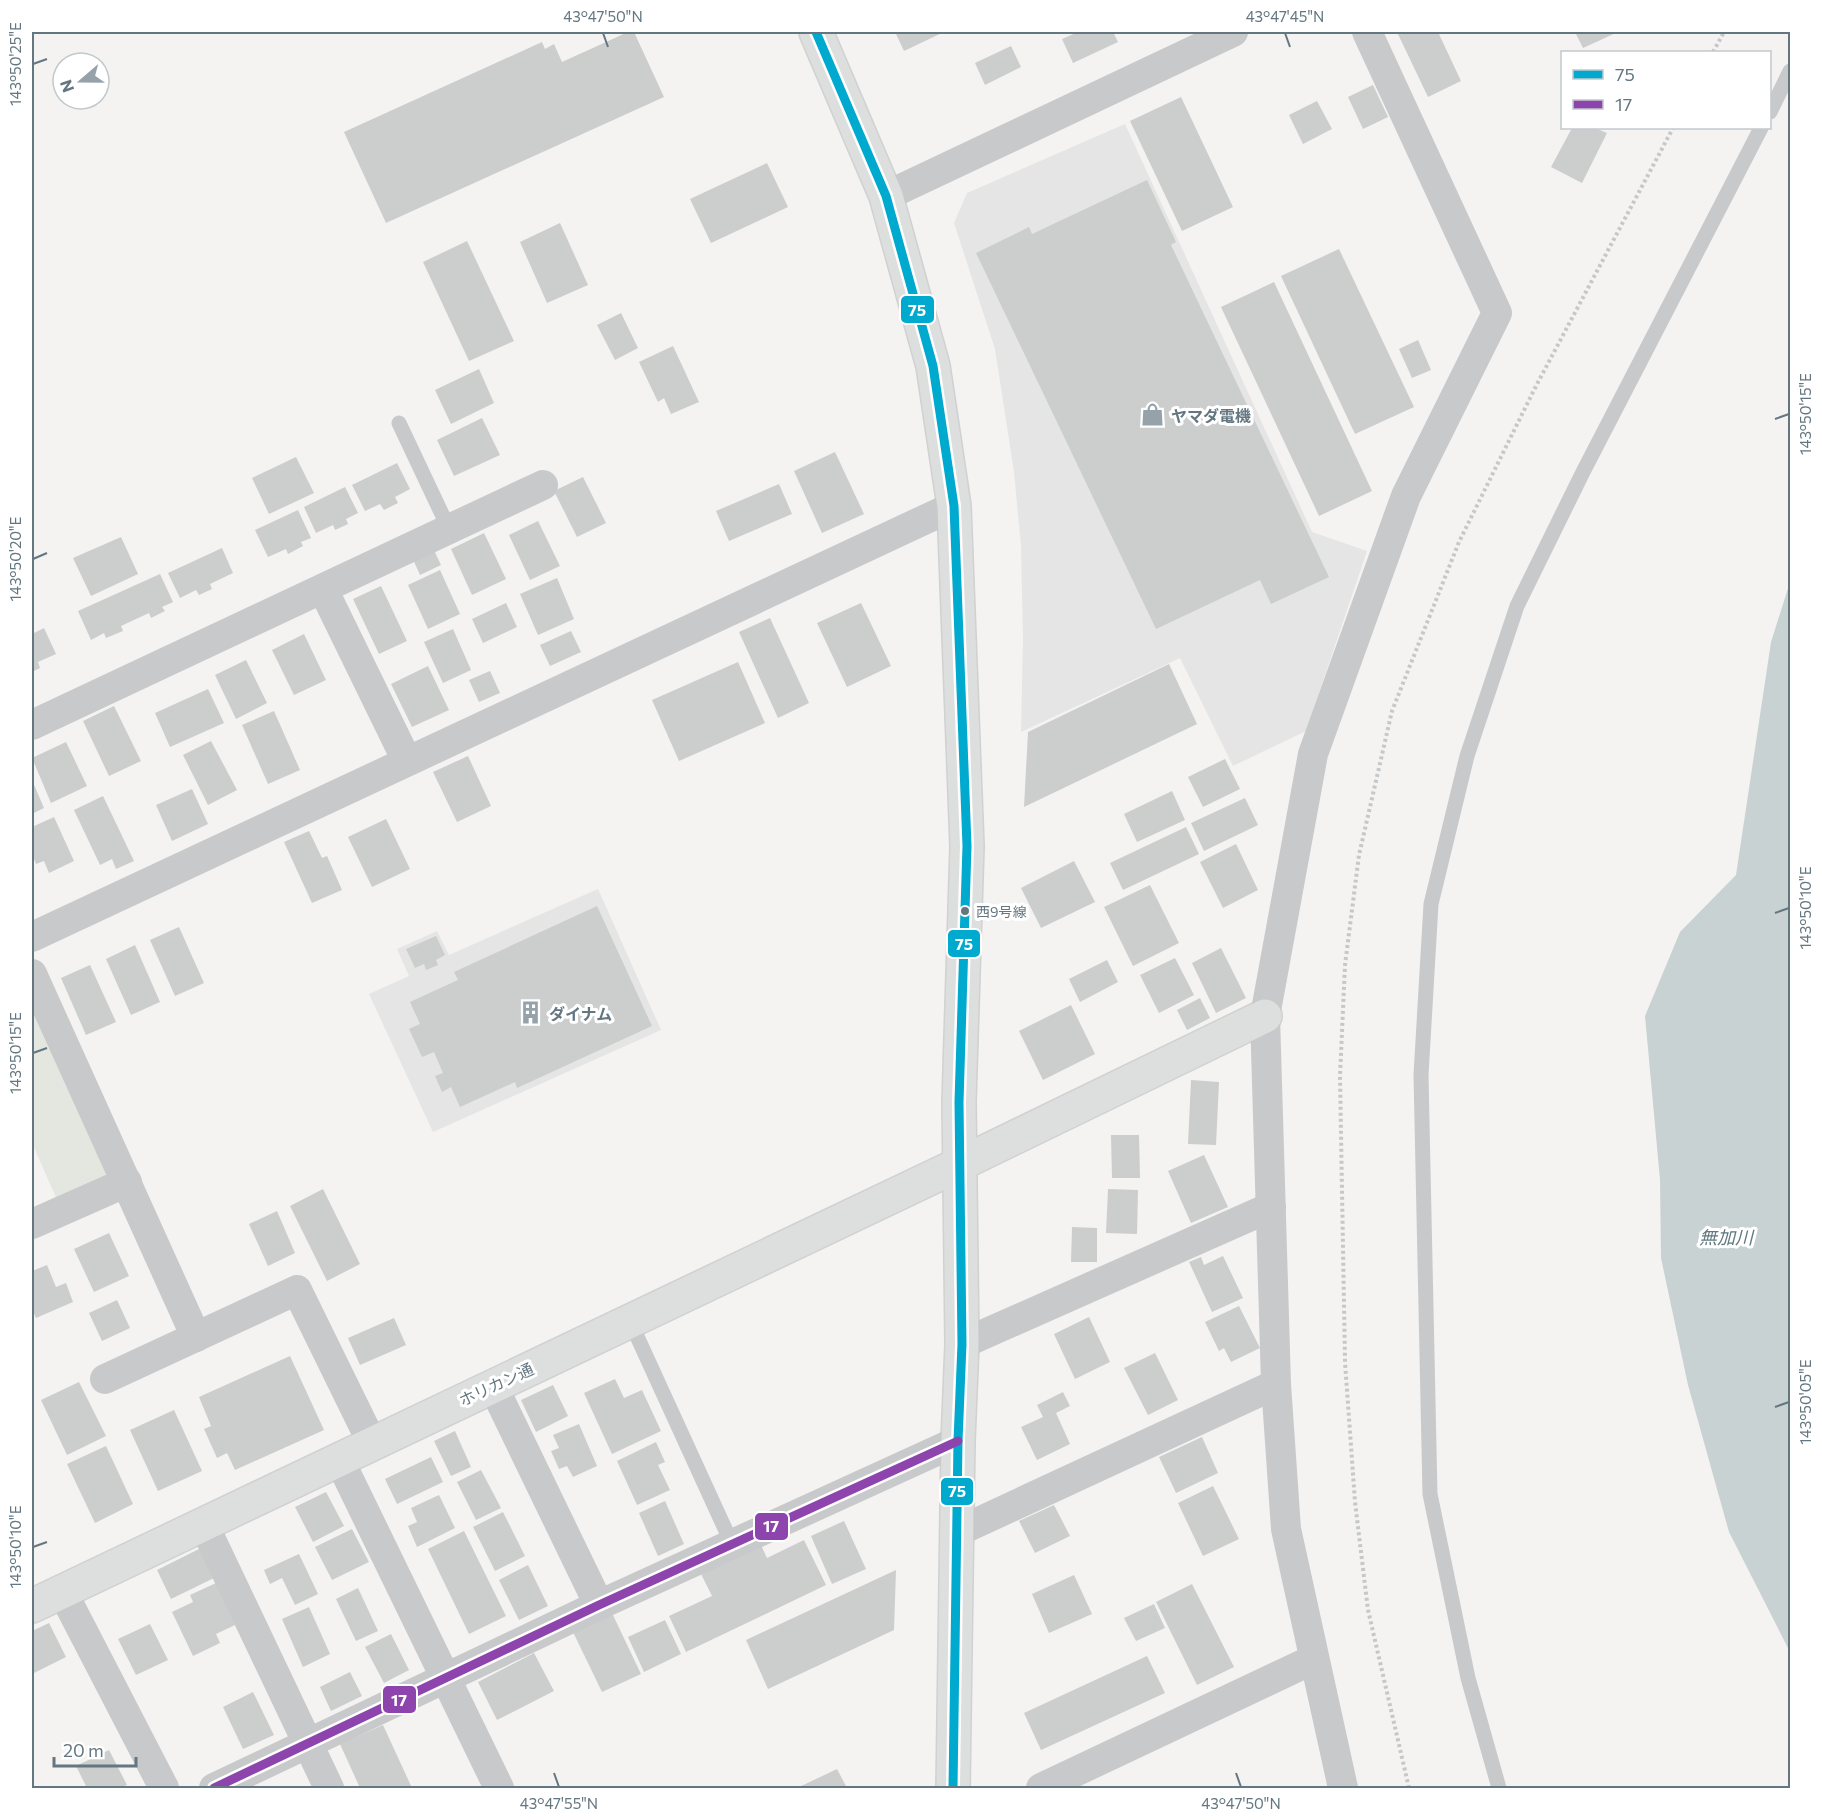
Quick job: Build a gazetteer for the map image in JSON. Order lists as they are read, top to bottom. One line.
{"streets":{"main road":["ホリカン通"]},"water":["無加川"],"places":{"shop":["ヤマダ電機"],"other":["西9号線"],"building":["ダイナム"]},"lines":["transit line 75","transit line 17"],"legend":["75","17"],"scale_bar":"20 m","north":"left","coordinates":["43°47'50\"N","43°47'45\"N","143°50'25\"E","143°50'15\"E","143°50'20\"E","143°50'10\"E","143°50'05\"E","43°47'55\"N"]}
